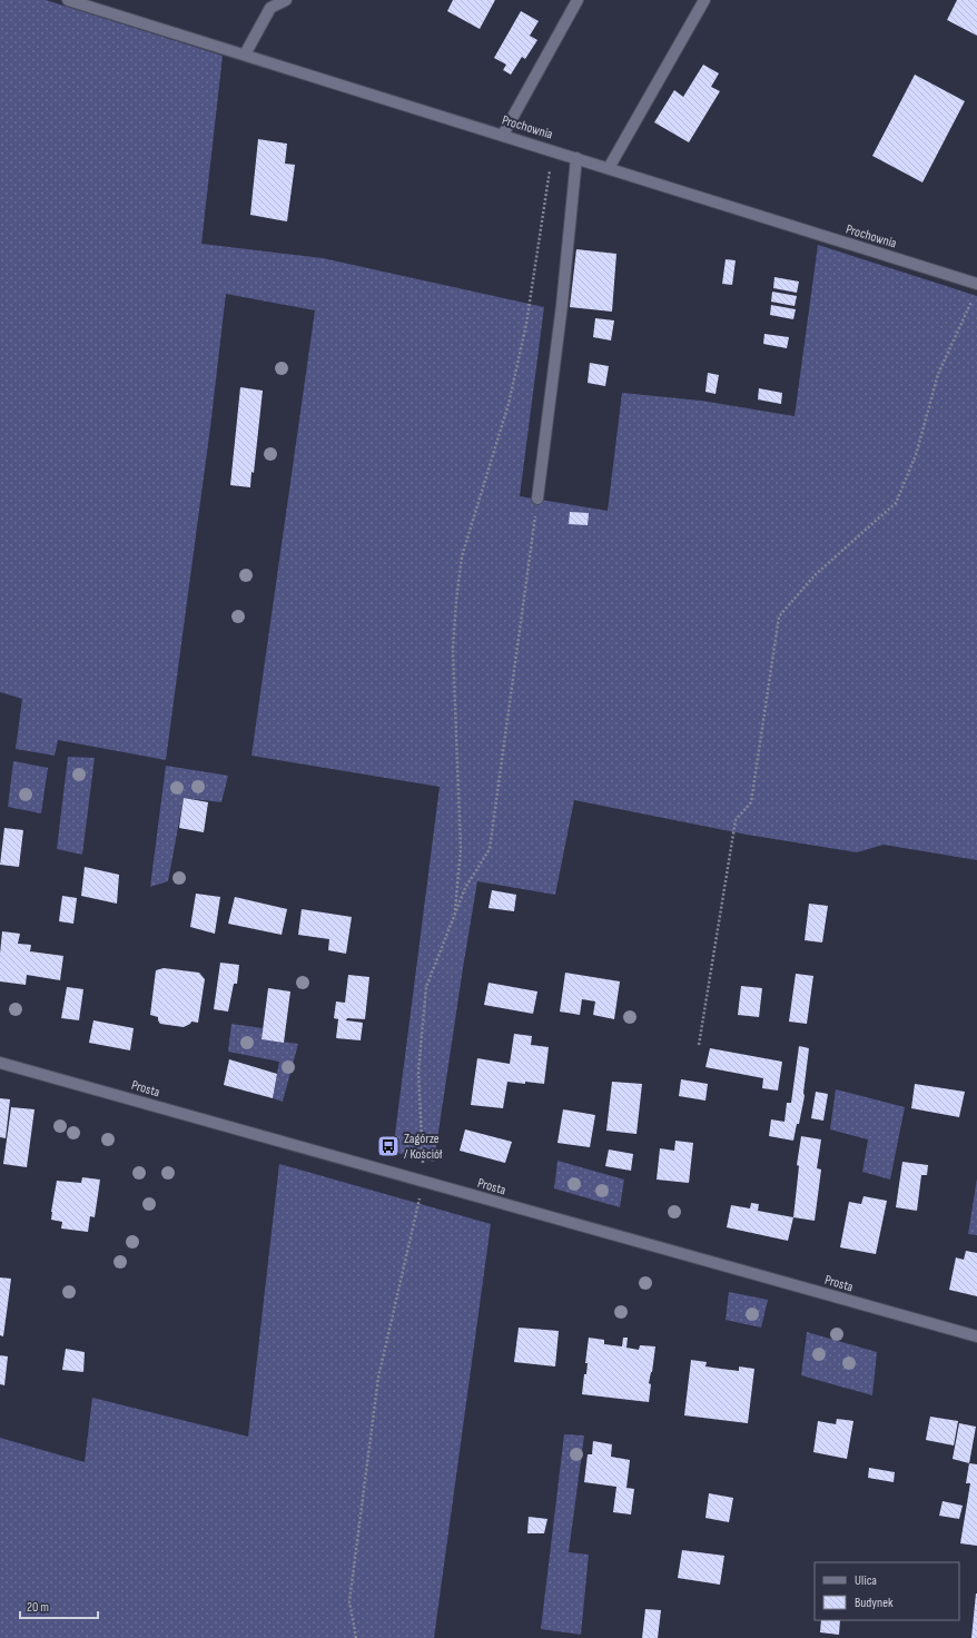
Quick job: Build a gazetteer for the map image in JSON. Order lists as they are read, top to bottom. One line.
{"streets":{"street":["Prochownia","Prosta"]},"places":{"bus stop":["Zagórze / Kościół"]},"legend":["Ulica","Budynek"],"scale_bar":"20 m"}
